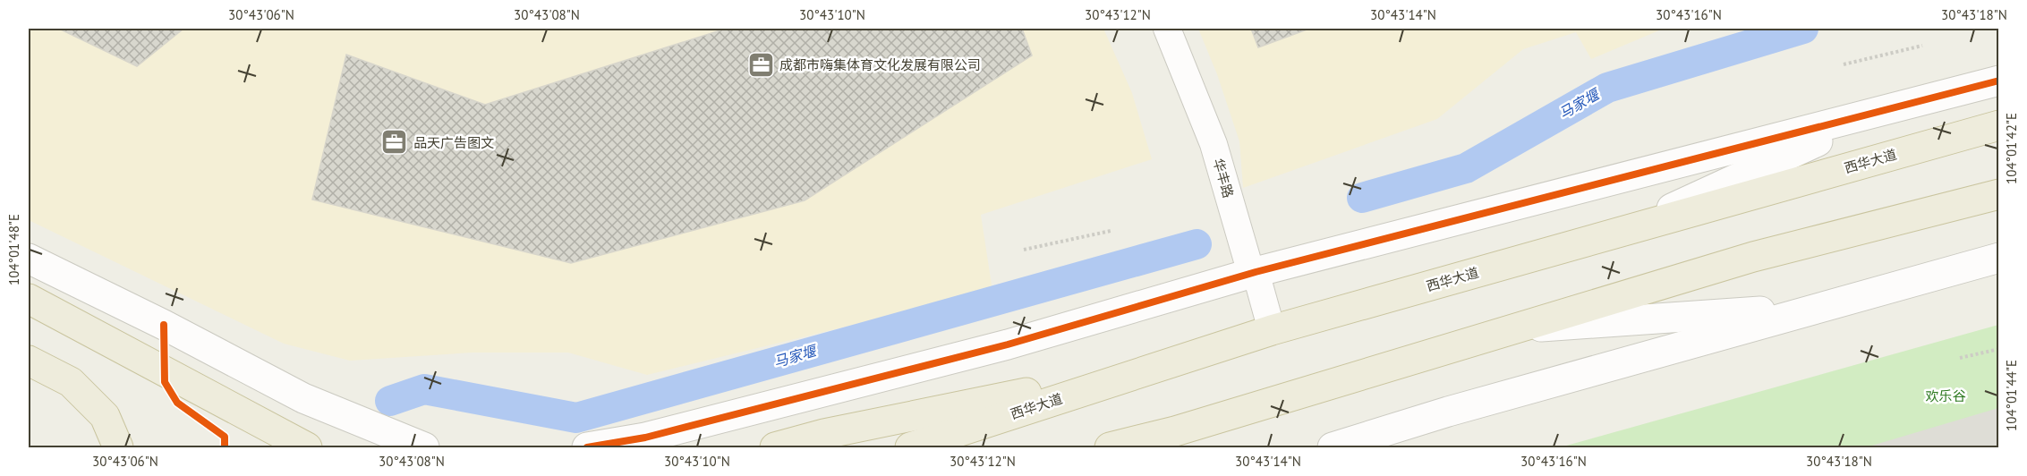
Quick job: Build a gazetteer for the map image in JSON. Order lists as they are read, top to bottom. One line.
{"streets":{"highway":["西华大道"],"street":["华丰路"]},"crossings":[["西华大道","华丰路"]],"water":["马家堰"],"parks":["欢乐谷"],"places":{"office":["成都市嗨集体育文化发展有限公司","品天广告图文"]},"coordinates":["30°43'06\"N","30°43'08\"N","30°43'10\"N","30°43'12\"N","30°43'14\"N","30°43'16\"N","30°43'18\"N","104°01'42\"E","104°01'48\"E","104°01'44\"E"]}
